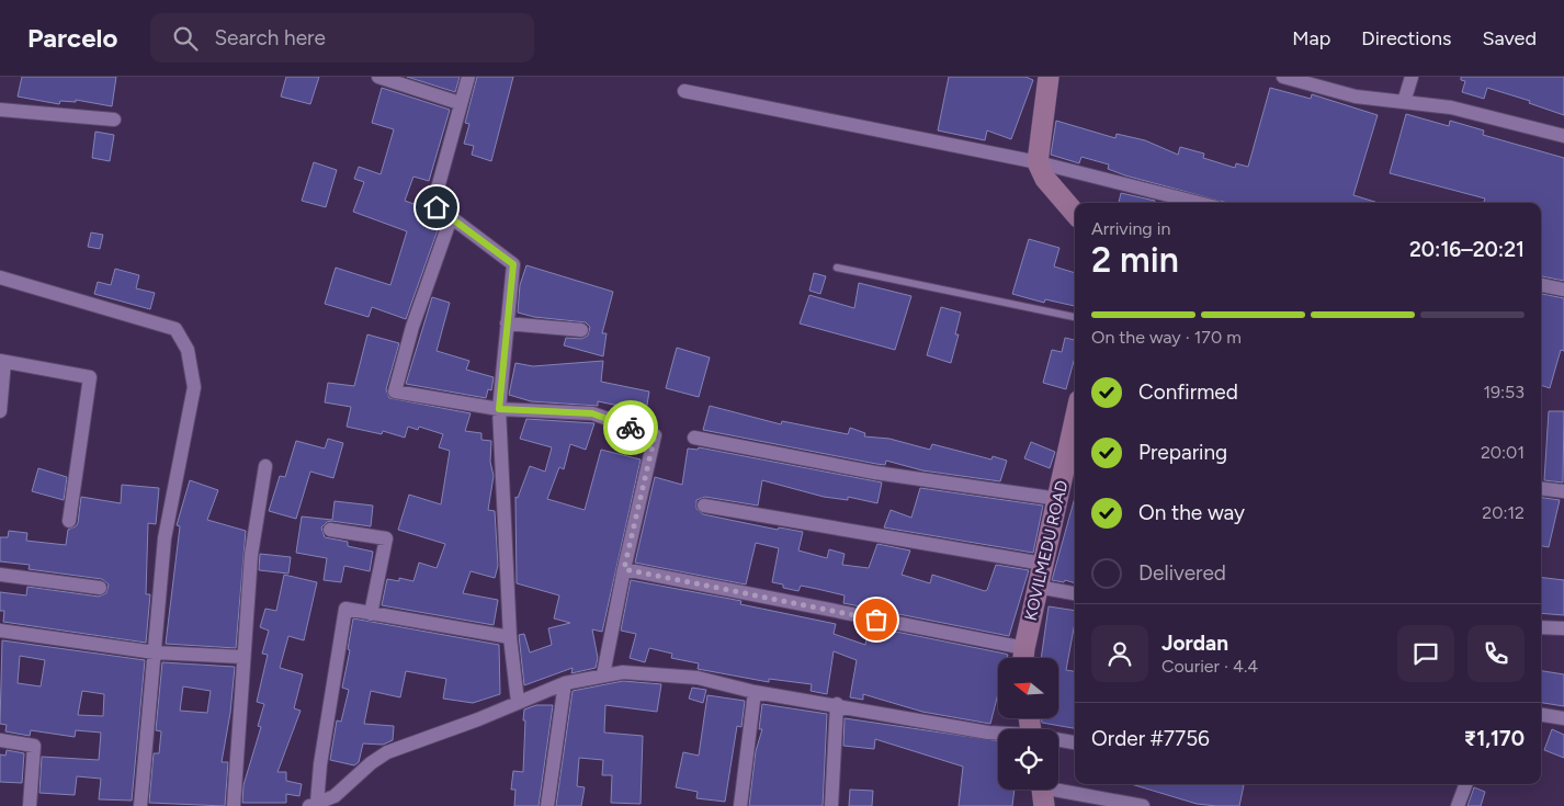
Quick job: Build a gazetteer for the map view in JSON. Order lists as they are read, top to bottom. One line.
{"streets":{"street":["KOVILMEDU ROAD"]},"north":"left","page":{"header":"Parcelo","search":"Search here","nav":["Map","Directions","Saved"],"heading":["2 min","Arriving in","20:16–20:21"],"panel":["Jordan","Courier · 4.4","Order #7756","₹1,170"],"bar":"On the way · 170 m","list":[["Confirmed","19:53"],["Preparing","20:01"],["On the way","20:12"],"Delivered"]}}
